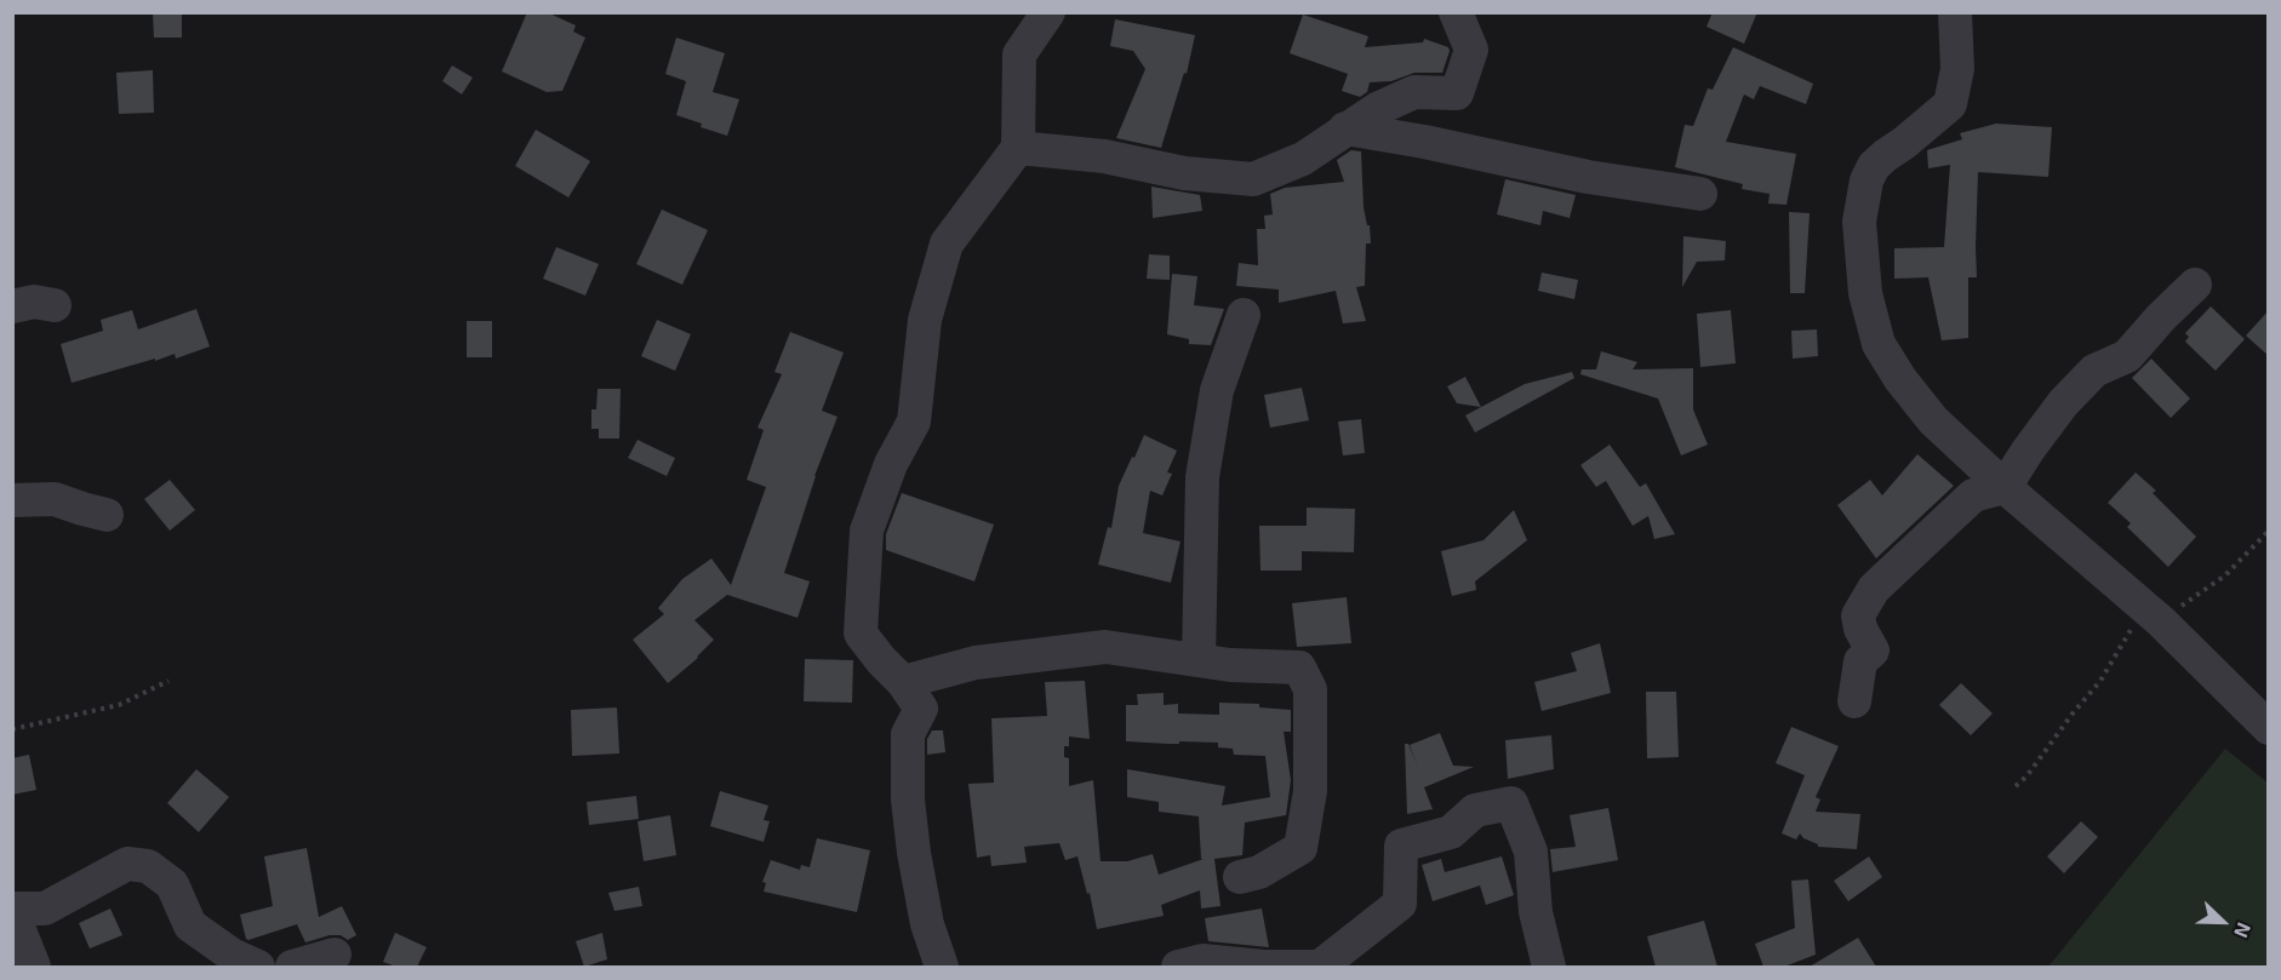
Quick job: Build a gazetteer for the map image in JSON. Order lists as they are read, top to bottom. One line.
{"north":"bottom right"}
